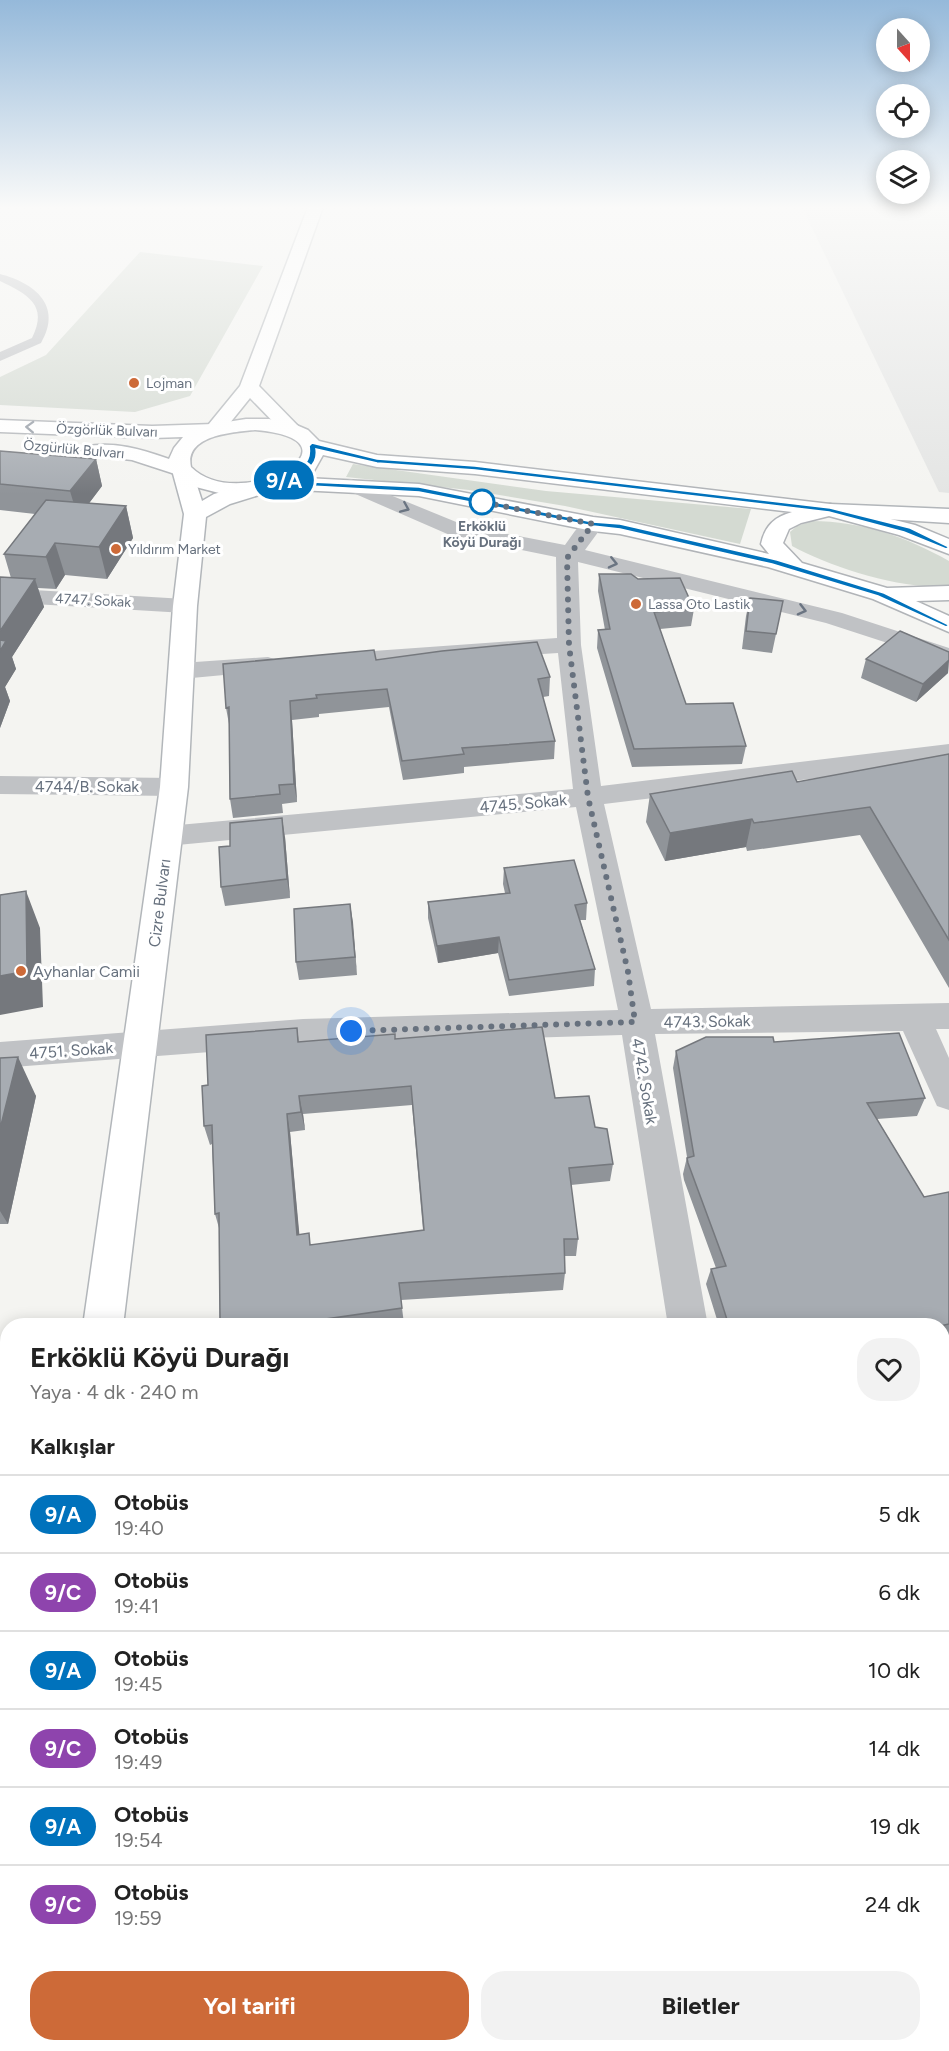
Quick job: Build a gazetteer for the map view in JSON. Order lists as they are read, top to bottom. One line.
{"streets":{"main road":["Özgörlük Bulvarı","Özgürlük Bulvarı","Cizre Bulvarı"],"street":["4747. Sokak","4744/B. Sokak","4745. Sokak","4743. Sokak","4751. Sokak","4742. Sokak"]},"crossings":[["Özgürlük Bulvarı","Cizre Bulvarı"],["4747. Sokak","Cizre Bulvarı"],["4744/B. Sokak","Cizre Bulvarı"],["4745. Sokak","Cizre Bulvarı"],["4745. Sokak","4742. Sokak"],["Cizre Bulvarı","4743. Sokak"],["Cizre Bulvarı","4751. Sokak"],["4743. Sokak","4751. Sokak"],["4743. Sokak","4742. Sokak"]],"one_way":["Özgörlük Bulvarı"],"places":["Lojman","Erköklü Köyü Durağı","Yıldırım Market","Lassa Oto Lastik","Ayhanlar Camii"],"lines":["bus line 9/A"],"north":"bottom","page":{"on_map":"9/A","heading":[["Erköklü Köyü Durağı","Yaya · 4 dk · 240 m"],"Kalkışlar"],"list":[{"mark":"9/A","name":"Otobüs","note":"19:40","value":"5 dk"},{"mark":"9/C","name":"Otobüs","note":"19:41","value":"6 dk"},{"mark":"9/A","name":"Otobüs","note":"19:45","value":"10 dk"},{"mark":"9/C","name":"Otobüs","note":"19:49","value":"14 dk"},{"mark":"9/A","name":"Otobüs","note":"19:54","value":"19 dk"},{"mark":"9/C","name":"Otobüs","note":"19:59","value":"24 dk"}],"buttons":["Yol tarifi","Biletler"]}}
